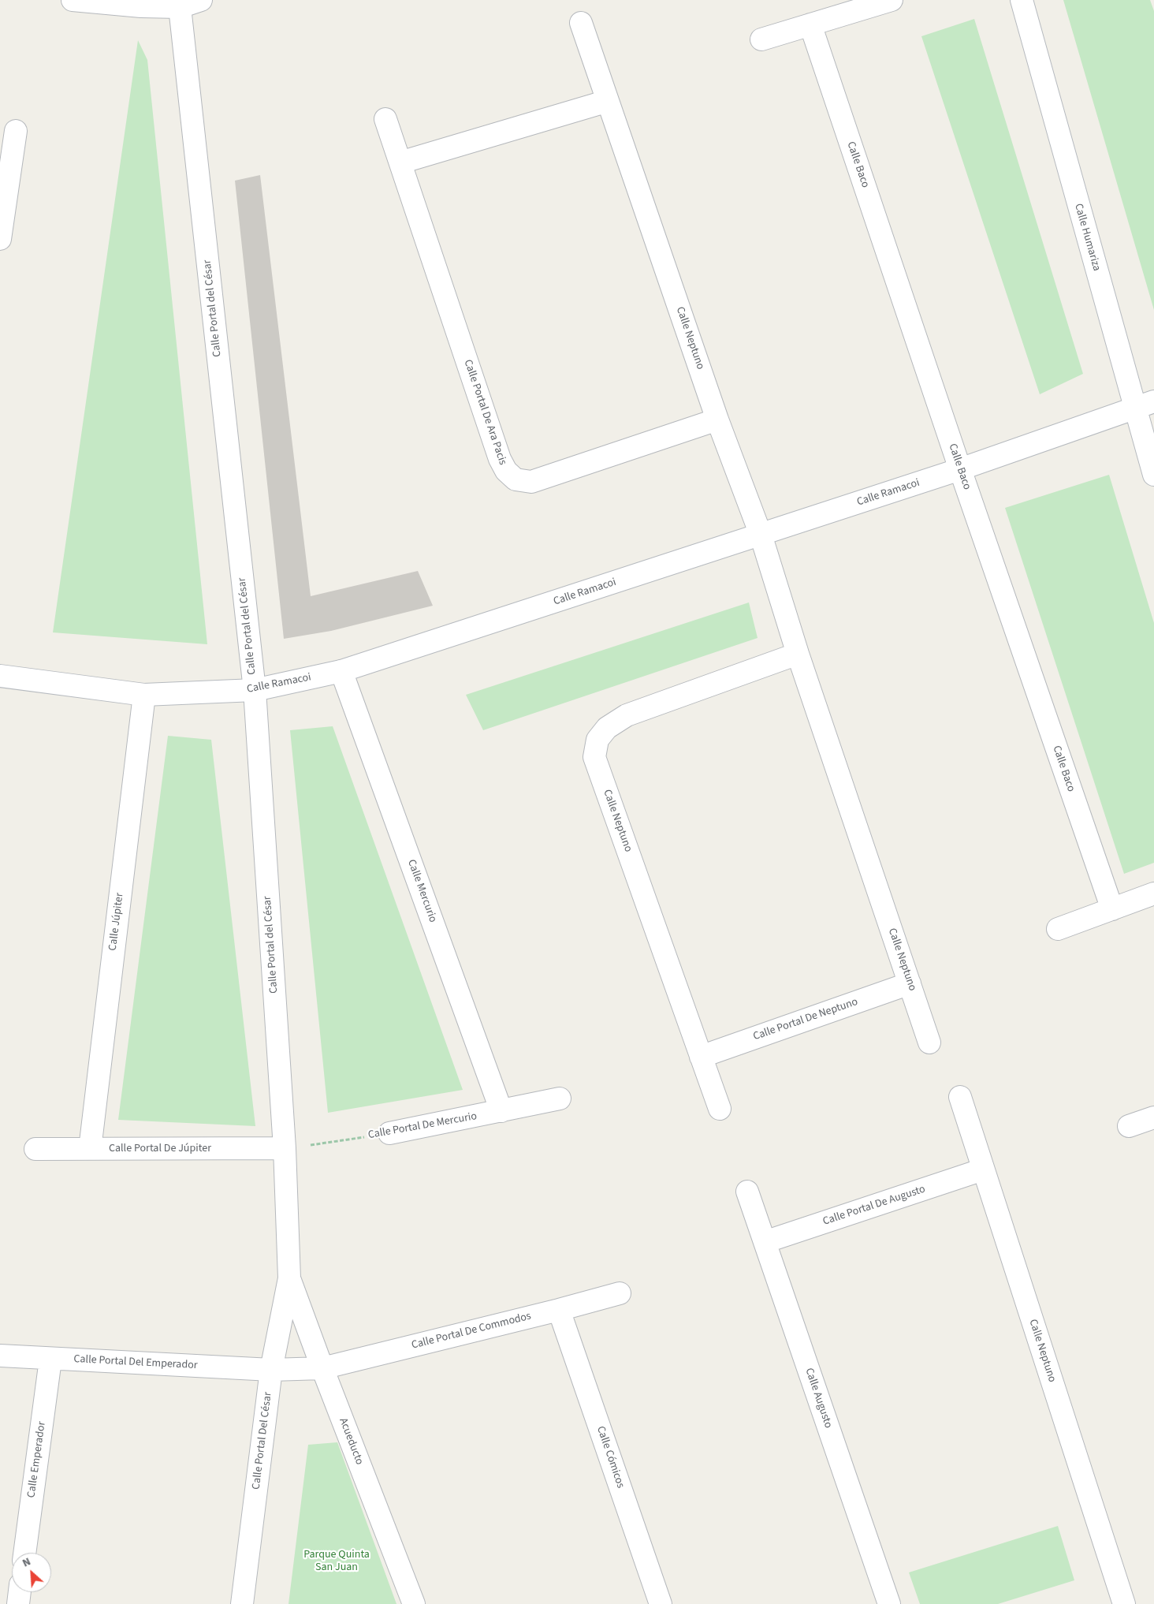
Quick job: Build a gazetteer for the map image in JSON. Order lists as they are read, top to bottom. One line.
{"streets":{"street":["Calle Baco","Calle Humariza","Calle Portal del César","Calle Neptuno","Calle Portal De Ara Pacis","Calle Ramacoi","Calle Mercurio","Calle Júpiter","Calle Portal De Neptuno","Calle Portal De Mercurio","Calle Portal De Júpiter","Calle Portal De Augusto","Calle Portal De Commodos","Calle Portal Del Emperador","Calle Augusto","Calle Portal Del César","Acueducto","Calle Cómicos","Calle Emperador"]},"crossings":[["Calle Baco","Calle Ramacoi"],["Calle Humariza","Calle Ramacoi"],["Calle Portal del César","Calle Ramacoi"],["Calle Portal del César","Calle Portal De Mercurio"],["Calle Portal del César","Calle Portal De Júpiter"],["Calle Portal del César","Calle Portal Del César"],["Calle Portal del César","Acueducto"],["Calle Neptuno","Calle Portal De Ara Pacis"],["Calle Neptuno","Calle Ramacoi"],["Calle Neptuno","Calle Portal De Neptuno"],["Calle Neptuno","Calle Portal De Augusto"],["Calle Ramacoi","Calle Mercurio"],["Calle Ramacoi","Calle Júpiter"],["Calle Mercurio","Calle Portal De Mercurio"],["Calle Júpiter","Calle Portal De Júpiter"],["Calle Portal De Mercurio","Calle Portal De Júpiter"],["Calle Portal De Augusto","Calle Augusto"],["Calle Portal De Commodos","Calle Portal Del Emperador"],["Calle Portal De Commodos","Calle Portal Del César"],["Calle Portal De Commodos","Acueducto"],["Calle Portal De Commodos","Calle Cómicos"],["Calle Portal Del Emperador","Calle Portal Del César"],["Calle Portal Del Emperador","Calle Emperador"],["Calle Portal Del César","Acueducto"]],"parks":["Parque Quinta San Juan"],"north":"top left"}
